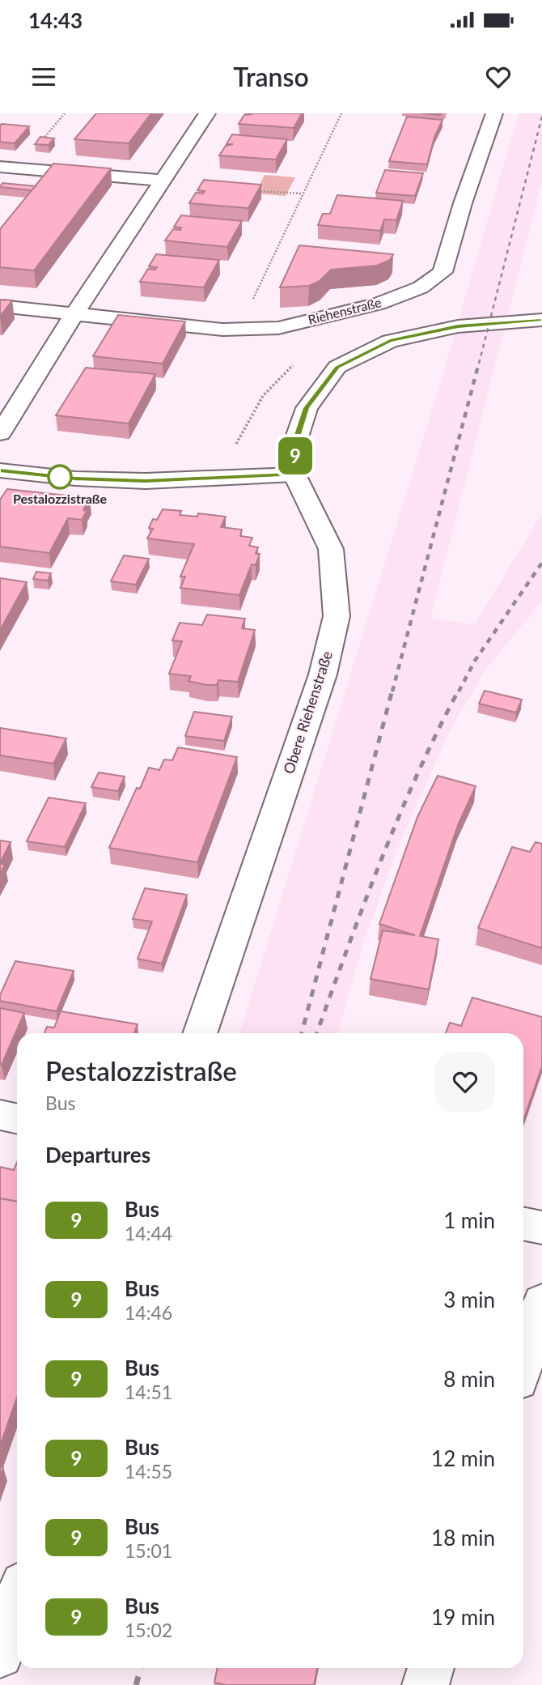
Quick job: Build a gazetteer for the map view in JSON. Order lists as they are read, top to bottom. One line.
{"streets":{"street":["Riehenstraße","Obere Riehenstraße"]},"places":["Pestalozzistraße"],"lines":["bus line 9"],"page":{"status":"14:43","header":"Transo","on_map":"9","heading":[["Pestalozzistraße","Bus"],"Departures"],"list":[{"mark":"9","name":"Bus","note":"14:44","value":"1 min"},{"mark":"9","name":"Bus","note":"14:46","value":"3 min"},{"mark":"9","name":"Bus","note":"14:51","value":"8 min"},{"mark":"9","name":"Bus","note":"14:55","value":"12 min"},{"mark":"9","name":"Bus","note":"15:01","value":"18 min"},{"mark":"9","name":"Bus","note":"15:02","value":"19 min"}]}}
